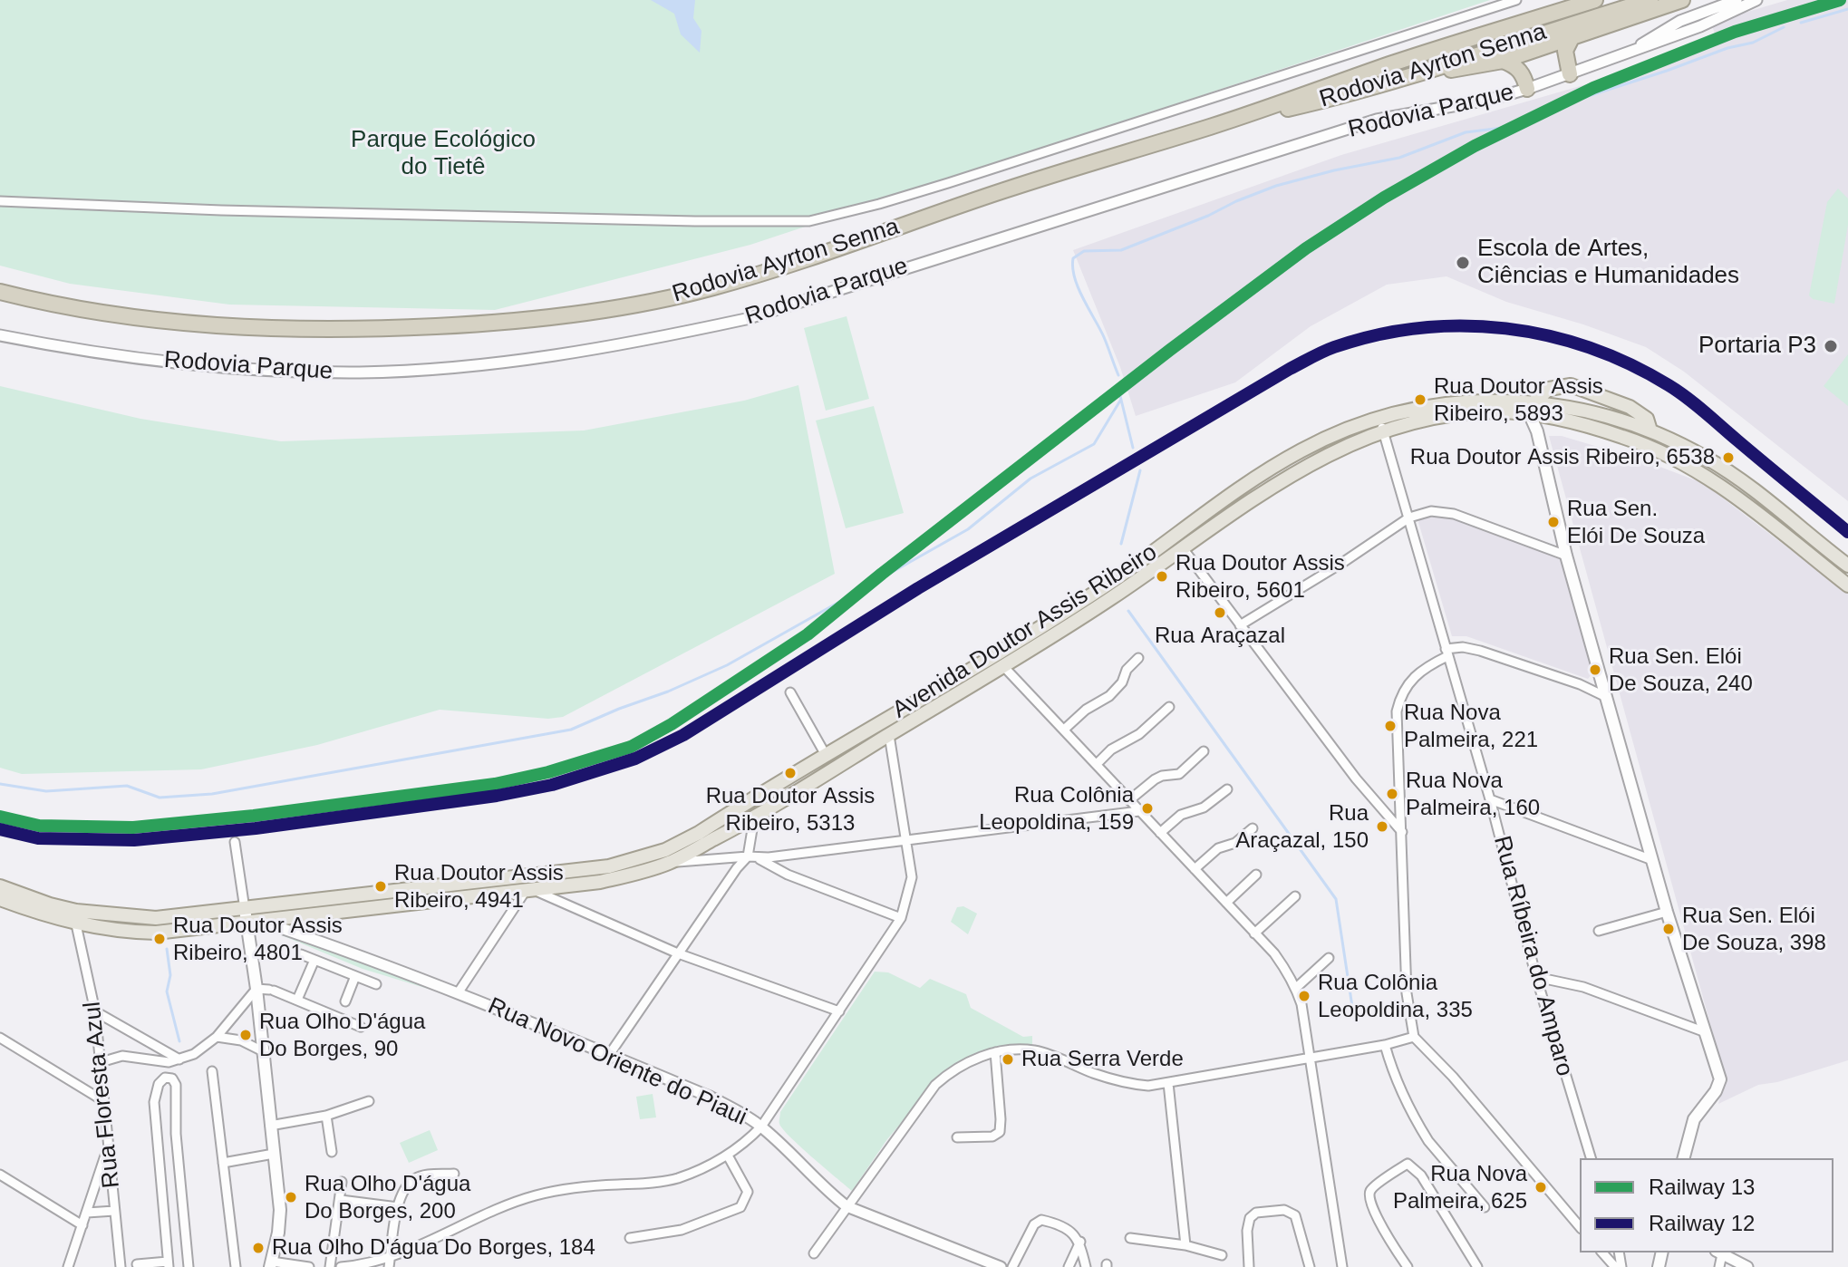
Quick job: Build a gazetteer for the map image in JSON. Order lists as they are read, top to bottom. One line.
{"streets":{"highway":["Rodovia Ayrton Senna"],"main road":["Avenida Doutor Assis Ribeiro"],"street":["Rodovia Parque","Rua Ríbeira do Amparo","Rua Novo Oriente do Piaui","Rua Floresta Azul"]},"crossings":[["Avenida Doutor Assis Ribeiro","Rua Ríbeira do Amparo"],["Avenida Doutor Assis Ribeiro","Rua Novo Oriente do Piaui"],["Avenida Doutor Assis Ribeiro","Rua Floresta Azul"]],"parks":["Parque Ecológico do Tietê"],"places":["Escola de Artes, Ciências e Humanidades","Portaria P3","Rua Doutor Assis Ribeiro, 5893","Rua Doutor Assis Ribeiro, 6538","Rua Sen. Elói De Souza","Rua Doutor Assis Ribeiro, 5601","Rua Araçazal","Rua Sen. Elói De Souza, 240","Rua Nova Palmeira, 221","Rua Doutor Assis Ribeiro, 5313","Rua Nova Palmeira, 160","Rua Colônia Leopoldina, 159","Rua Araçazal, 150","Rua Doutor Assis Ribeiro, 4941","Rua Sen. Elói De Souza, 398","Rua Doutor Assis Ribeiro, 4801","Rua Colônia Leopoldina, 335","Rua Olho D'água Do Borges, 90","Rua Serra Verde","Rua Nova Palmeira, 625","Rua Olho D'água Do Borges, 200","Rua Olho D'água Do Borges, 184"],"lines":["rail line 13","rail line 12"],"legend":["Railway 13","Railway 12"]}
